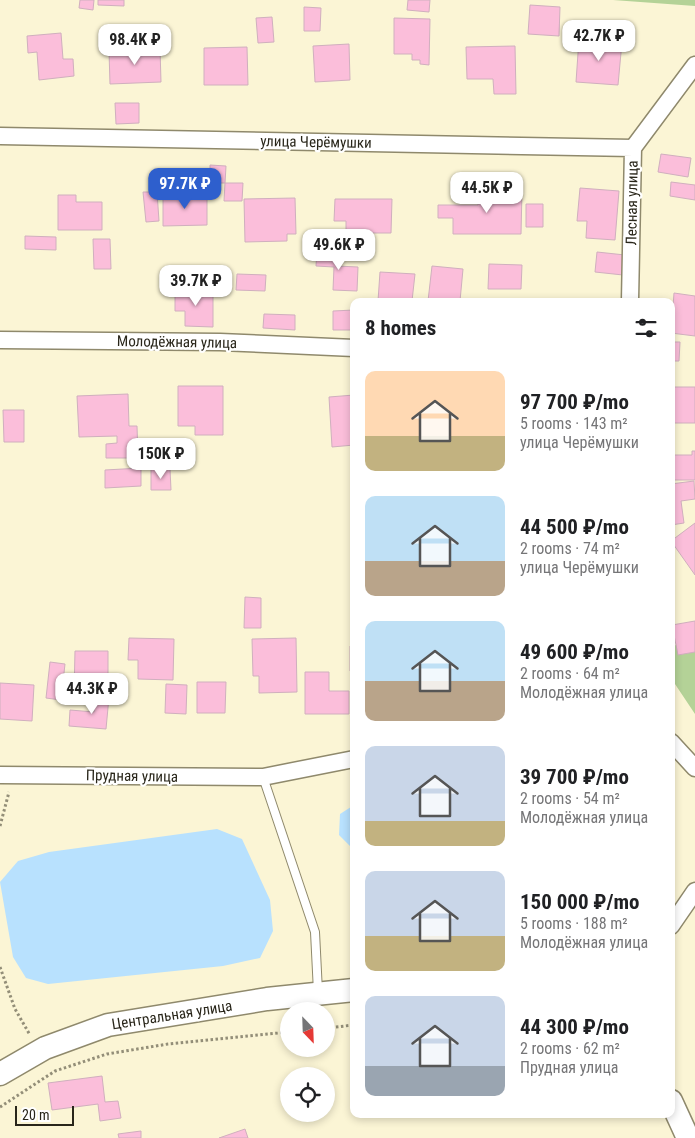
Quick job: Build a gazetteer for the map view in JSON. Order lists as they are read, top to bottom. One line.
{"streets":{"street":["улица Черёмушки","Лесная улица","Молодёжная улица","Прудная улица","Центральная улица"]},"crossings":[["улица Черёмушки","Лесная улица"]],"scale_bar":"20 m","north":"bottom right","page":{"price":["42.7K ₽","98.4K ₽","97.7K ₽","44.5K ₽","49.6K ₽","39.7K ₽","150K ₽","44.3K ₽"],"heading":"8 homes","list":[{"name":"97 700 ₽/mo","note":"5 rooms · 143 m² · улица Черёмушки"},{"name":"44 500 ₽/mo","note":"2 rooms · 74 m² · улица Черёмушки"},{"name":"49 600 ₽/mo","note":"2 rooms · 64 m² · Молодёжная улица"},{"name":"39 700 ₽/mo","note":"2 rooms · 54 m² · Молодёжная улица"},{"name":"150 000 ₽/mo","note":"5 rooms · 188 m² · Молодёжная улица"},{"name":"44 300 ₽/mo","note":"2 rooms · 62 m² · Прудная улица"}],"scale":"20 m"}}
